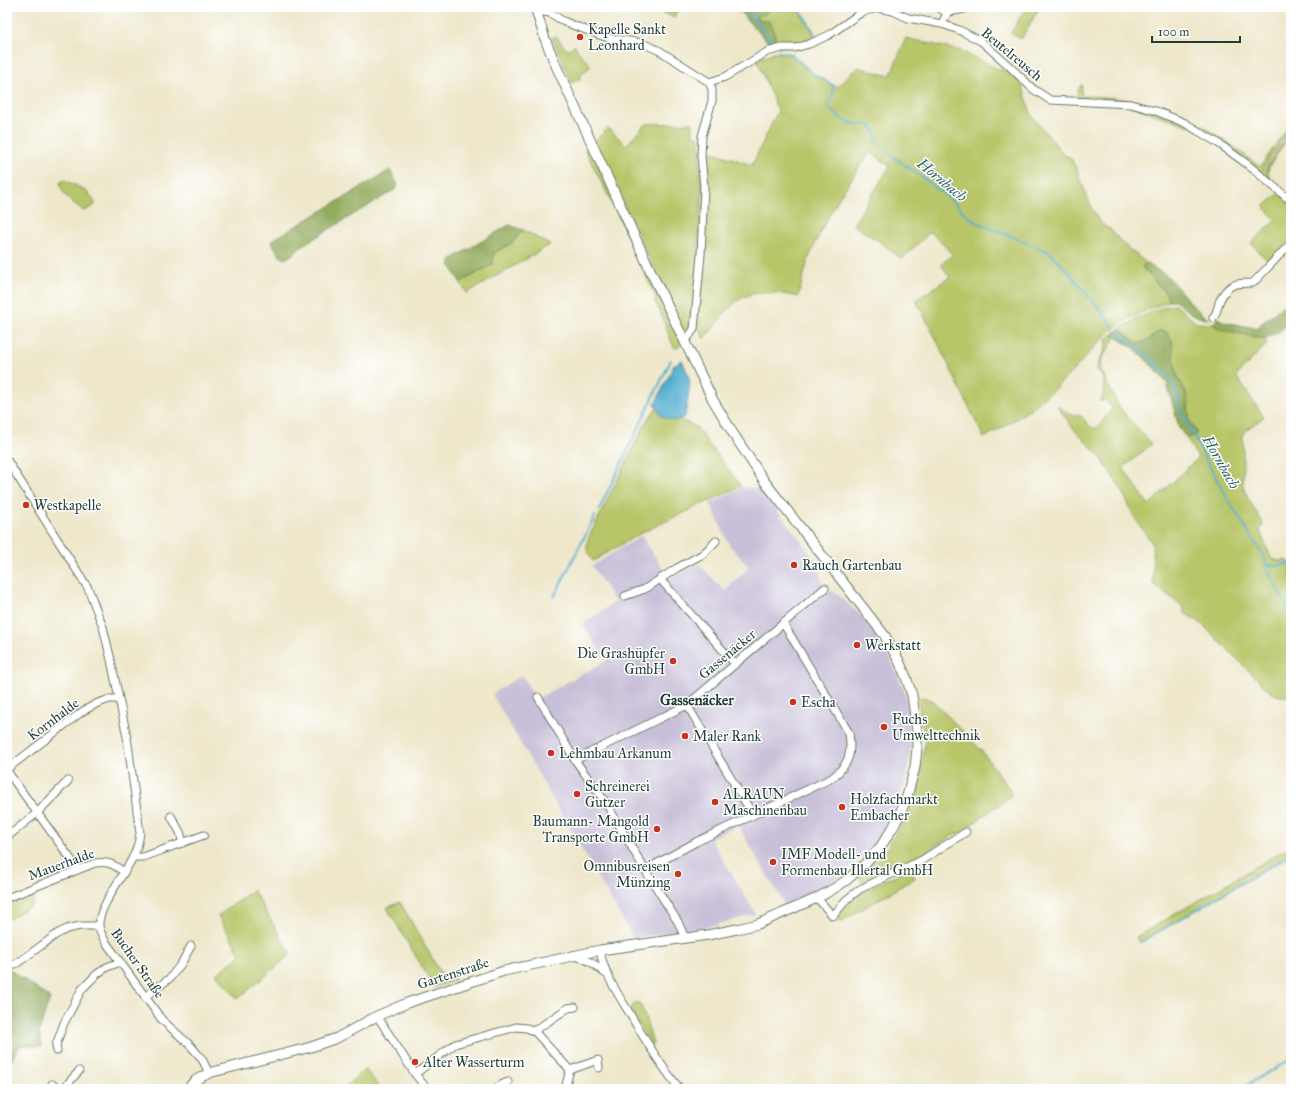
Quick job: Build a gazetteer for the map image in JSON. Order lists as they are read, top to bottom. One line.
{"streets":{"main road":["Gartenstraße"],"street":["Beutelreusch","Gassenäcker","Kornhalde","Mauerhalde","Bucher Straße"]},"crossings":[["Kornhalde","Bucher Straße"],["Mauerhalde","Bucher Straße"],["Bucher Straße","Gartenstraße"]],"districts":["Gassenäcker"],"water":["Hornbach"],"places":["Kapelle Sankt Leonhard","Westkapelle","Rauch Gartenbau","Werkstatt","Die Grashüpfer GmbH","Escha","Fuchs Umwelttechnik","Maler Rank","Lehmbau Arkanum","Schreinerei Gutzer","ALRAUN Maschinenbau","Holzfachmarkt Embacher","Baumann- Mangold Transporte GmbH","IMF Modell- und Formenbau Illertal GmbH","Omnibusreisen Münzing","Alter Wasserturm"],"scale_bar":"100 m"}
